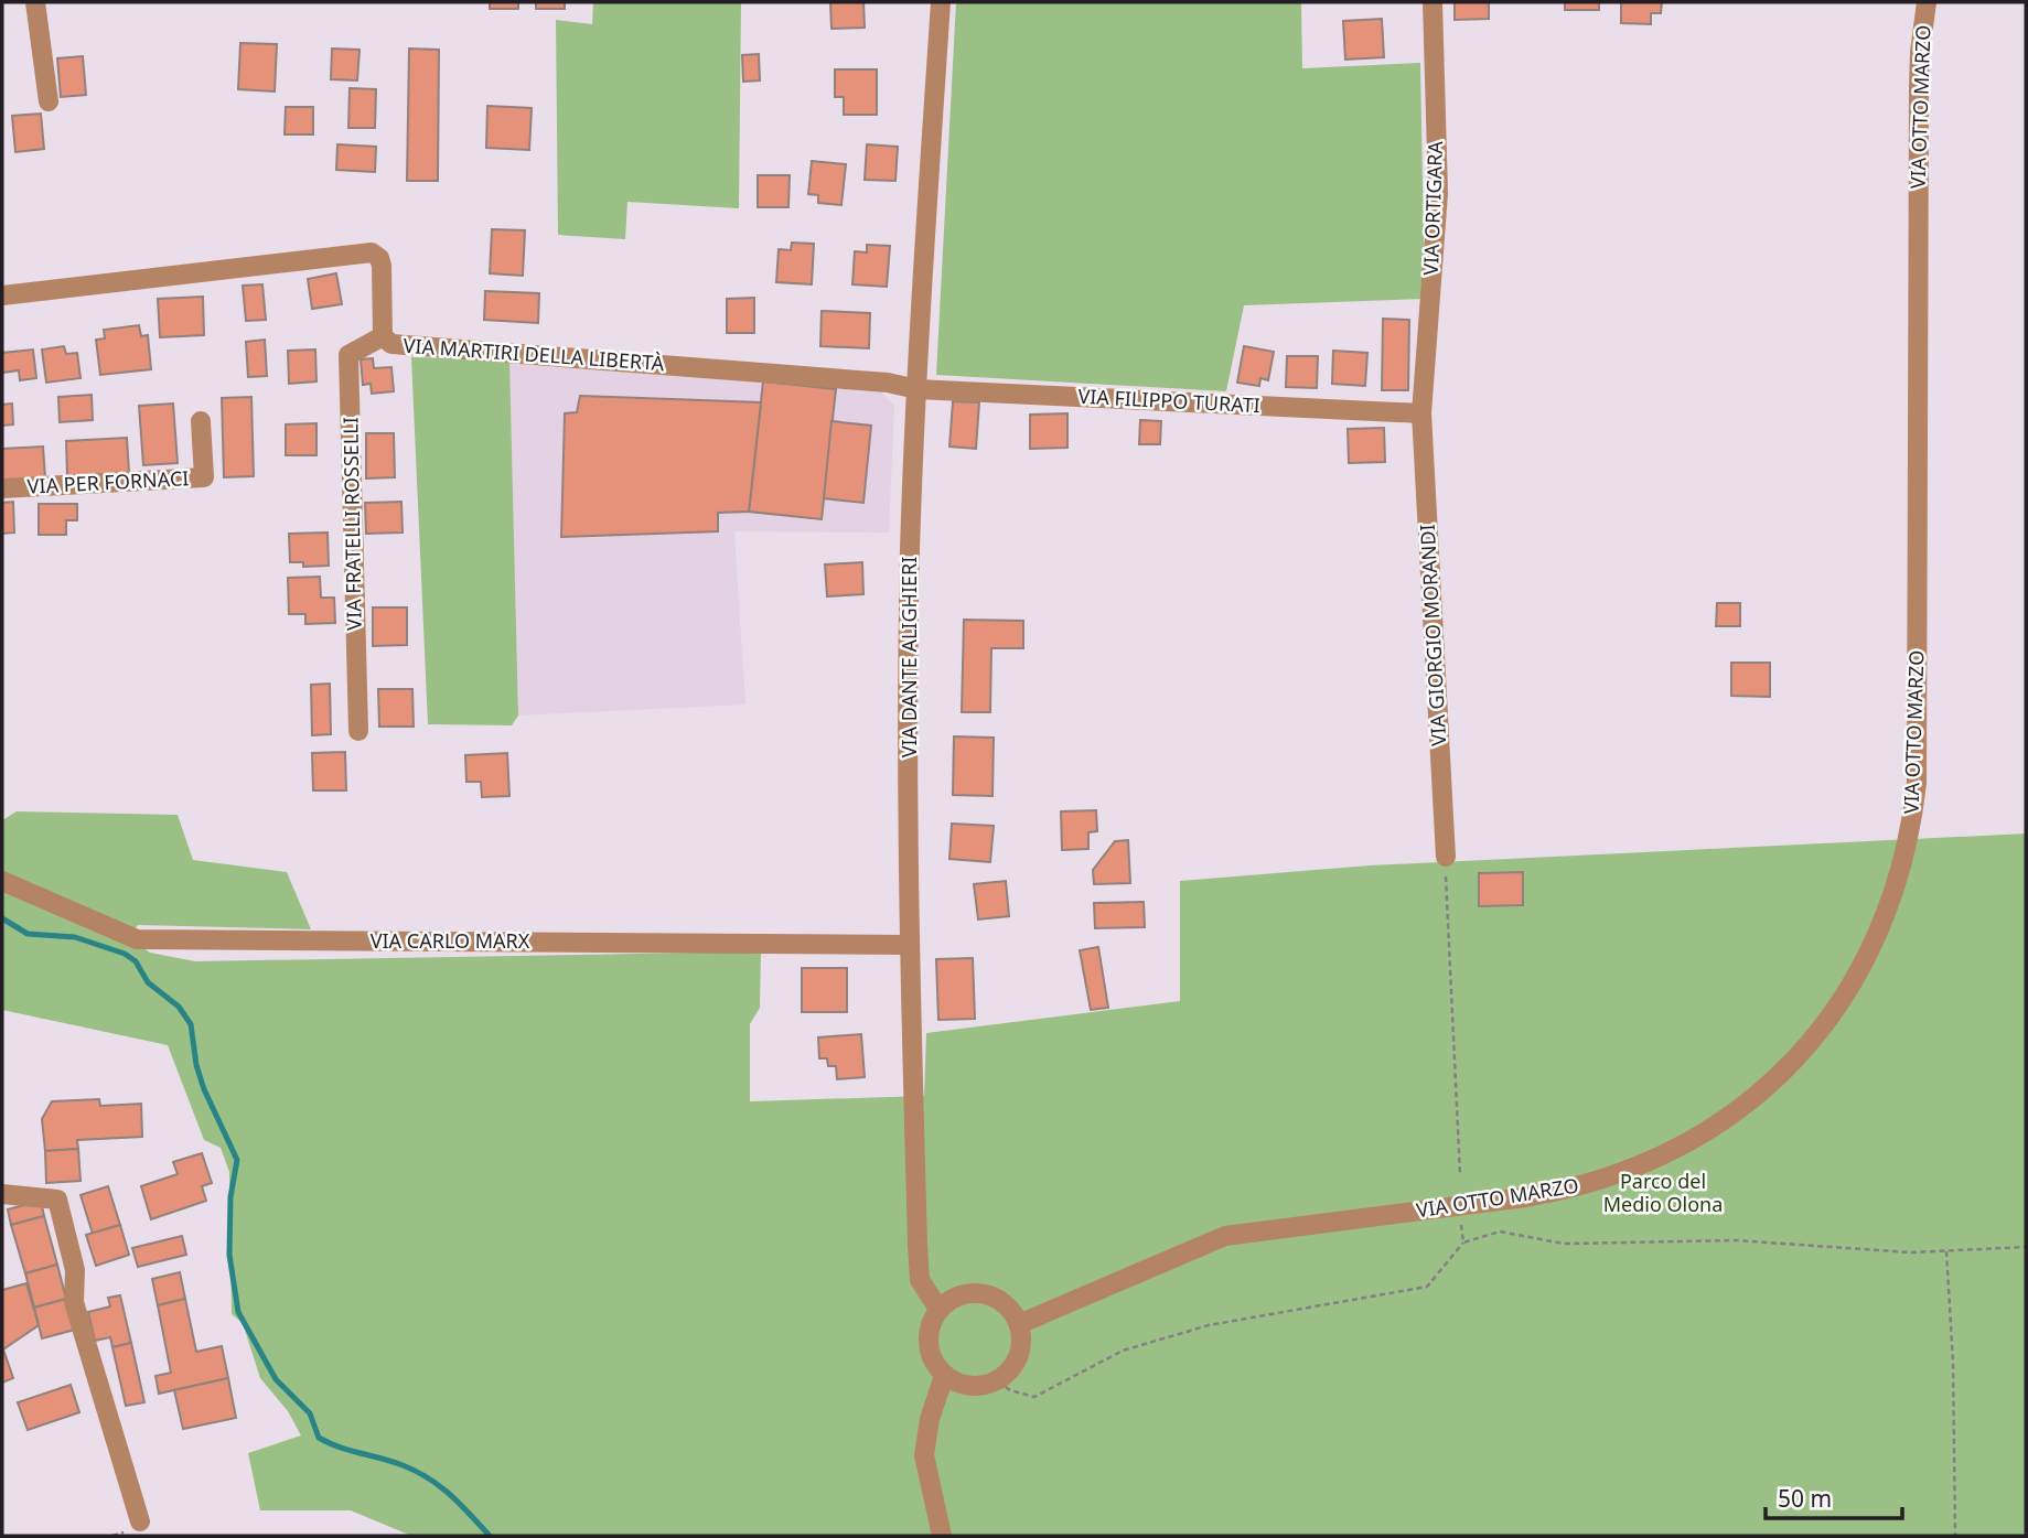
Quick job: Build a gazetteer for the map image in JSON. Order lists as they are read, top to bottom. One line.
{"streets":{"street":["VIA OTTO MARZO","VIA ORTIGARA","VIA MARTIRI DELLA LIBERTÀ","VIA FILIPPO TURATI","VIA PER FORNACI","VIA FRATELLI ROSSELLI","VIA GIORGIO MORANDI","VIA DANTE ALIGHIERI","VIA CARLO MARX"]},"crossings":[["VIA OTTO MARZO","VIA DANTE ALIGHIERI"],["VIA ORTIGARA","VIA FILIPPO TURATI"],["VIA ORTIGARA","VIA GIORGIO MORANDI"],["VIA MARTIRI DELLA LIBERTÀ","VIA FILIPPO TURATI"],["VIA MARTIRI DELLA LIBERTÀ","VIA FRATELLI ROSSELLI"],["VIA MARTIRI DELLA LIBERTÀ","VIA DANTE ALIGHIERI"],["VIA FILIPPO TURATI","VIA GIORGIO MORANDI"],["VIA FILIPPO TURATI","VIA DANTE ALIGHIERI"],["VIA DANTE ALIGHIERI","VIA CARLO MARX"]],"parks":["Parco del Medio Olona"],"scale_bar":"50 m"}
